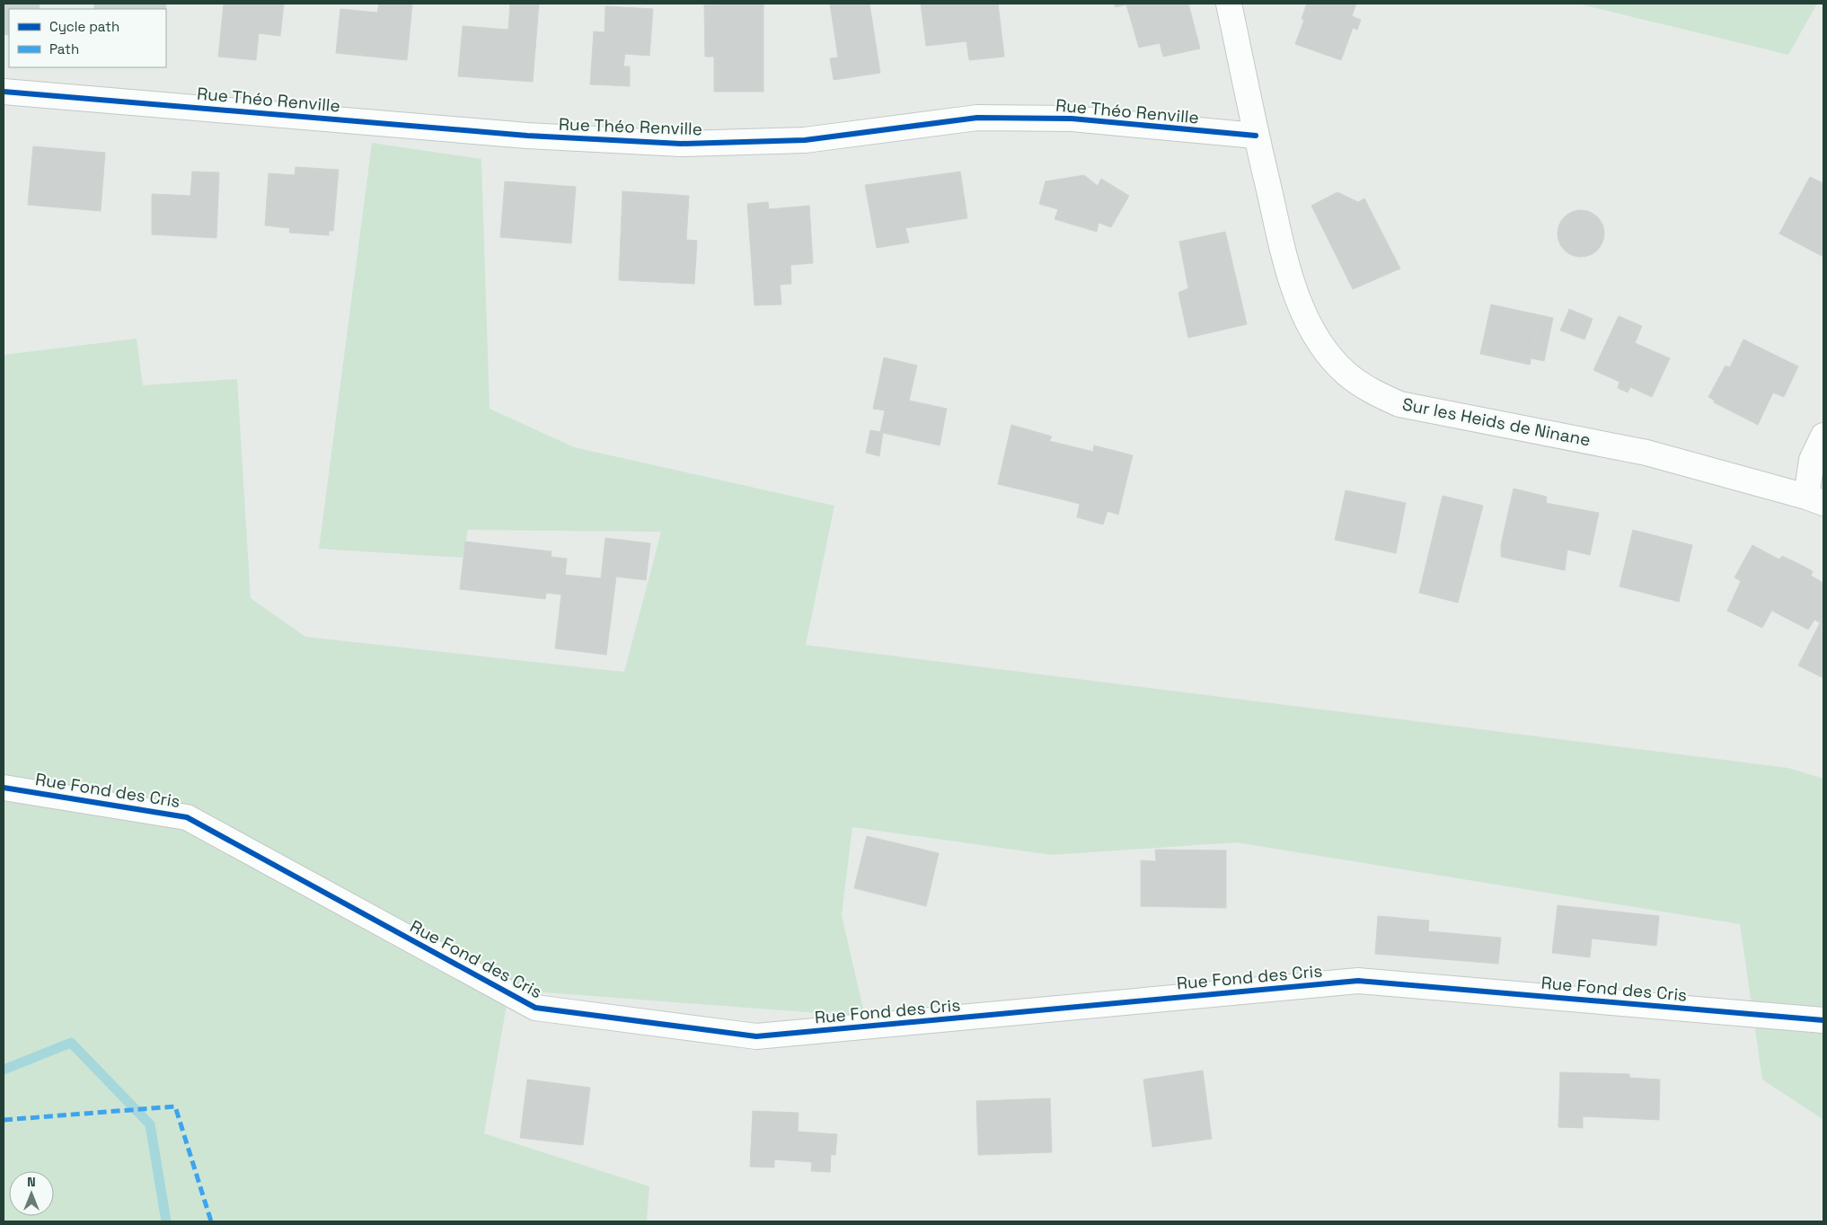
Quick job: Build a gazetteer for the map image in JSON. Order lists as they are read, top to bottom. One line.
{"streets":{"street":["Rue Théo Renville","Sur les Heids de Ninane","Rue Fond des Cris"]},"crossings":[["Rue Théo Renville","Sur les Heids de Ninane"]],"legend":["Cycle path","Path"],"north":"top"}
